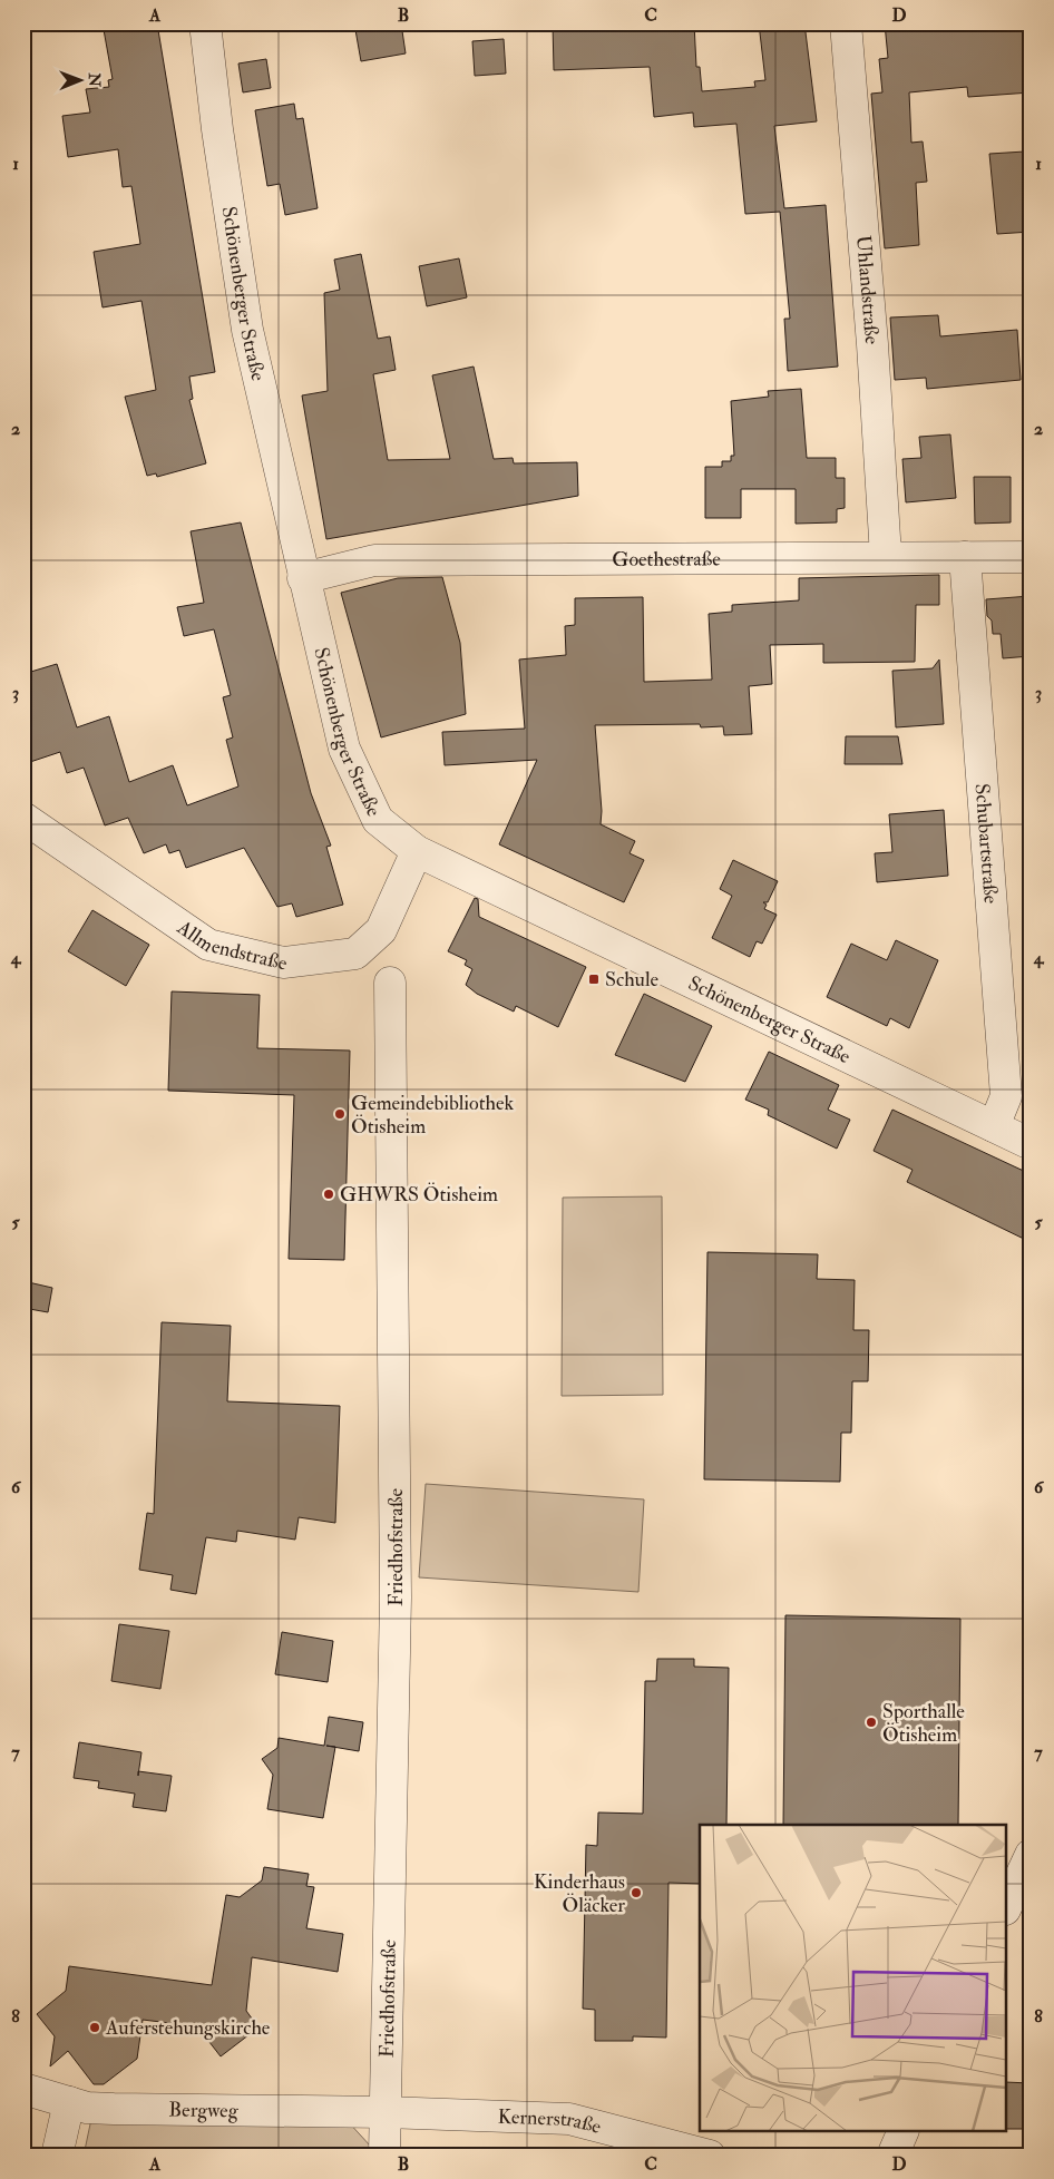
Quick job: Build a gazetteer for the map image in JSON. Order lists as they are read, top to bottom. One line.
{"streets":{"street":["Uhlandstraße","Schönenberger Straße","Goethestraße","Schubartstraße","Allmendstraße","Friedhofstraße","Bergweg","Kernerstraße"]},"crossings":[["Uhlandstraße","Goethestraße"],["Schönenberger Straße","Goethestraße"],["Schönenberger Straße","Schubartstraße"],["Schönenberger Straße","Allmendstraße"],["Goethestraße","Schubartstraße"],["Friedhofstraße","Bergweg"],["Friedhofstraße","Kernerstraße"],["Bergweg","Kernerstraße"]],"places":{"transit":["Schule"],"other":["Gemeindebibliothek Ötisheim","GHWRS Ötisheim","Sporthalle Ötisheim","Kinderhaus Öläcker","Auferstehungskirche"]},"north":"right","grid":{"columns":["A","B","C","D"],"rows":["1","2","3","4","5","6","7","8"]}}
